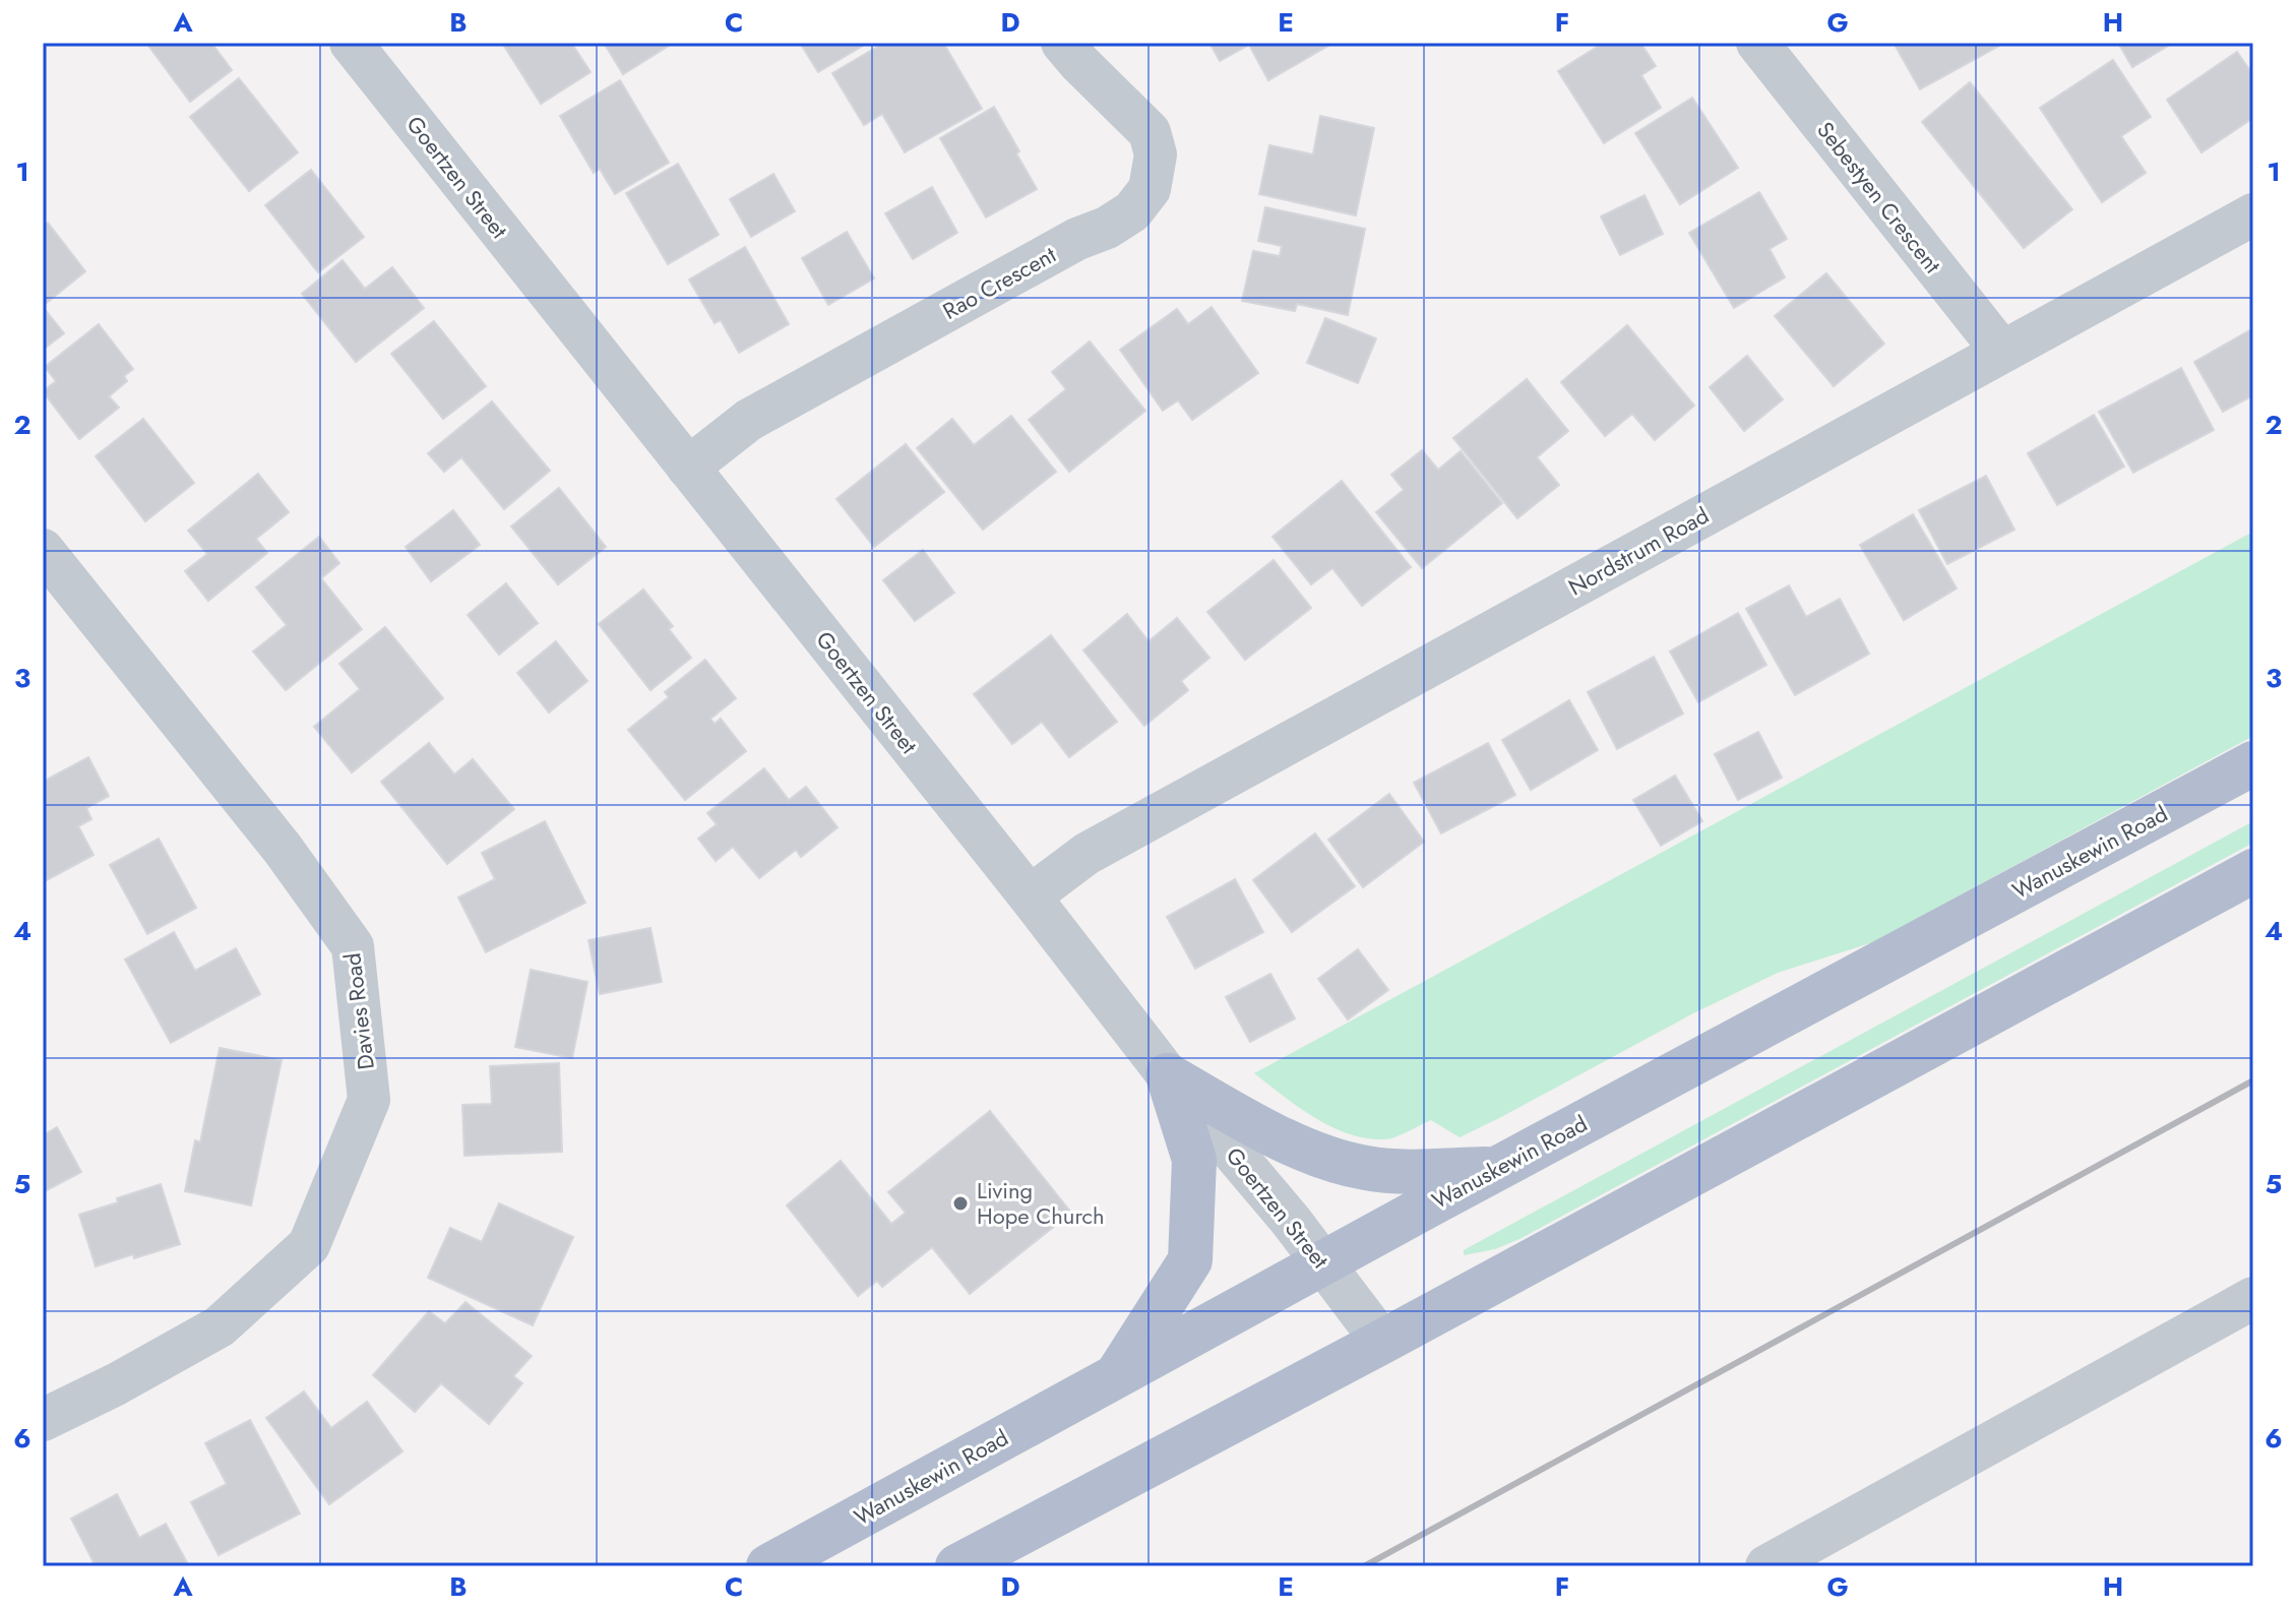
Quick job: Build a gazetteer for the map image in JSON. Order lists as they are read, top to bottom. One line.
{"streets":{"main road":["Wanuskewin Road"],"street":["Goertzen Street","Sebestyen Crescent","Rao Crescent","Nordstrum Road","Davies Road"]},"crossings":[["Goertzen Street","Rao Crescent"],["Goertzen Street","Nordstrum Road"],["Goertzen Street","Wanuskewin Road"],["Sebestyen Crescent","Nordstrum Road"]],"places":["Living Hope Church"],"grid":{"columns":["A","B","C","D","E","F","G","H"],"rows":["1","2","3","4","5","6"]}}
